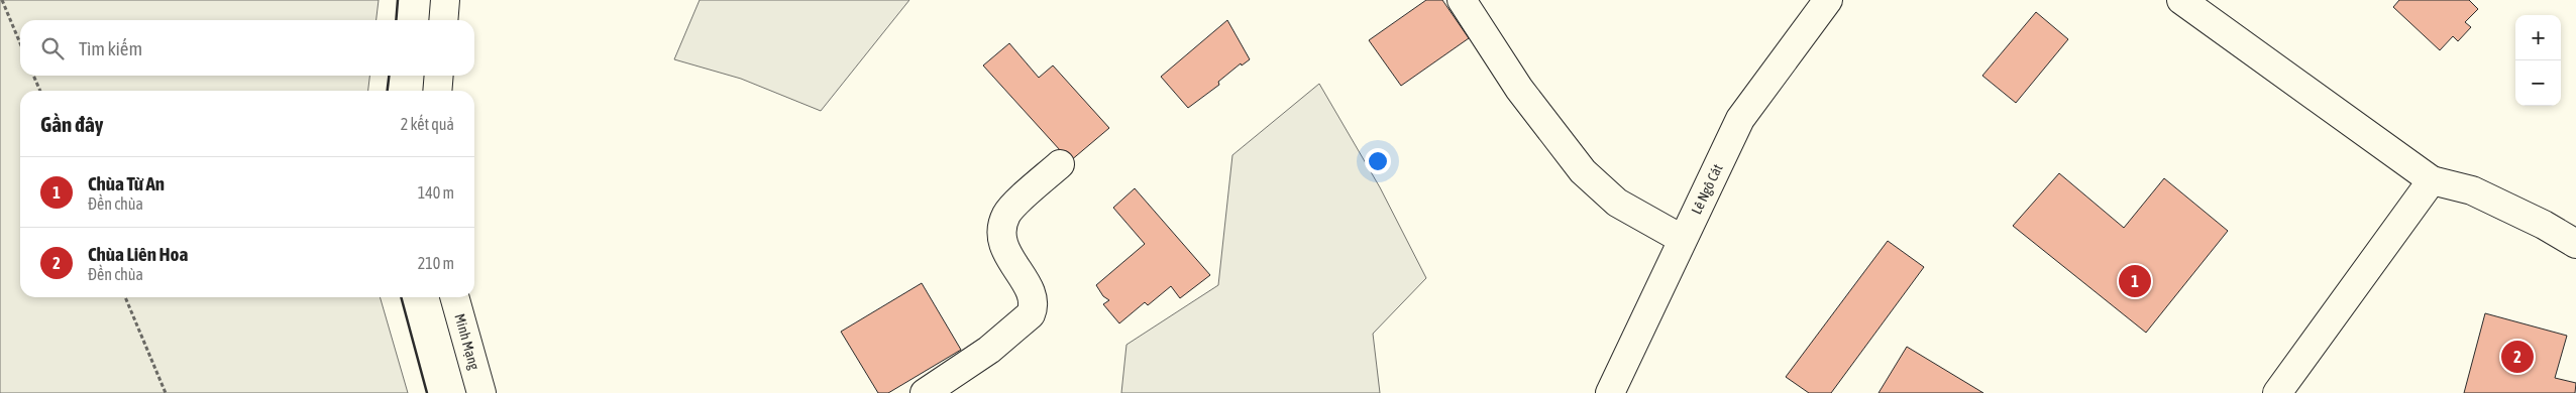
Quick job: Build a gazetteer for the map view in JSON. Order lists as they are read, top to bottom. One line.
{"streets":{"main road":["Lê Ngô Cát","Minh Mạng"]},"page":{"map_buttons":["+","−"],"search":"Tìm kiếm","heading":["Gần đây","2 kết quả"],"list":[{"mark":"1","name":"Chùa Từ An","note":"Đền chùa","value":"140 m"},{"mark":"2","name":"Chùa Liên Hoa","note":"Đền chùa","value":"210 m"}],"pins":["1","2"]}}
